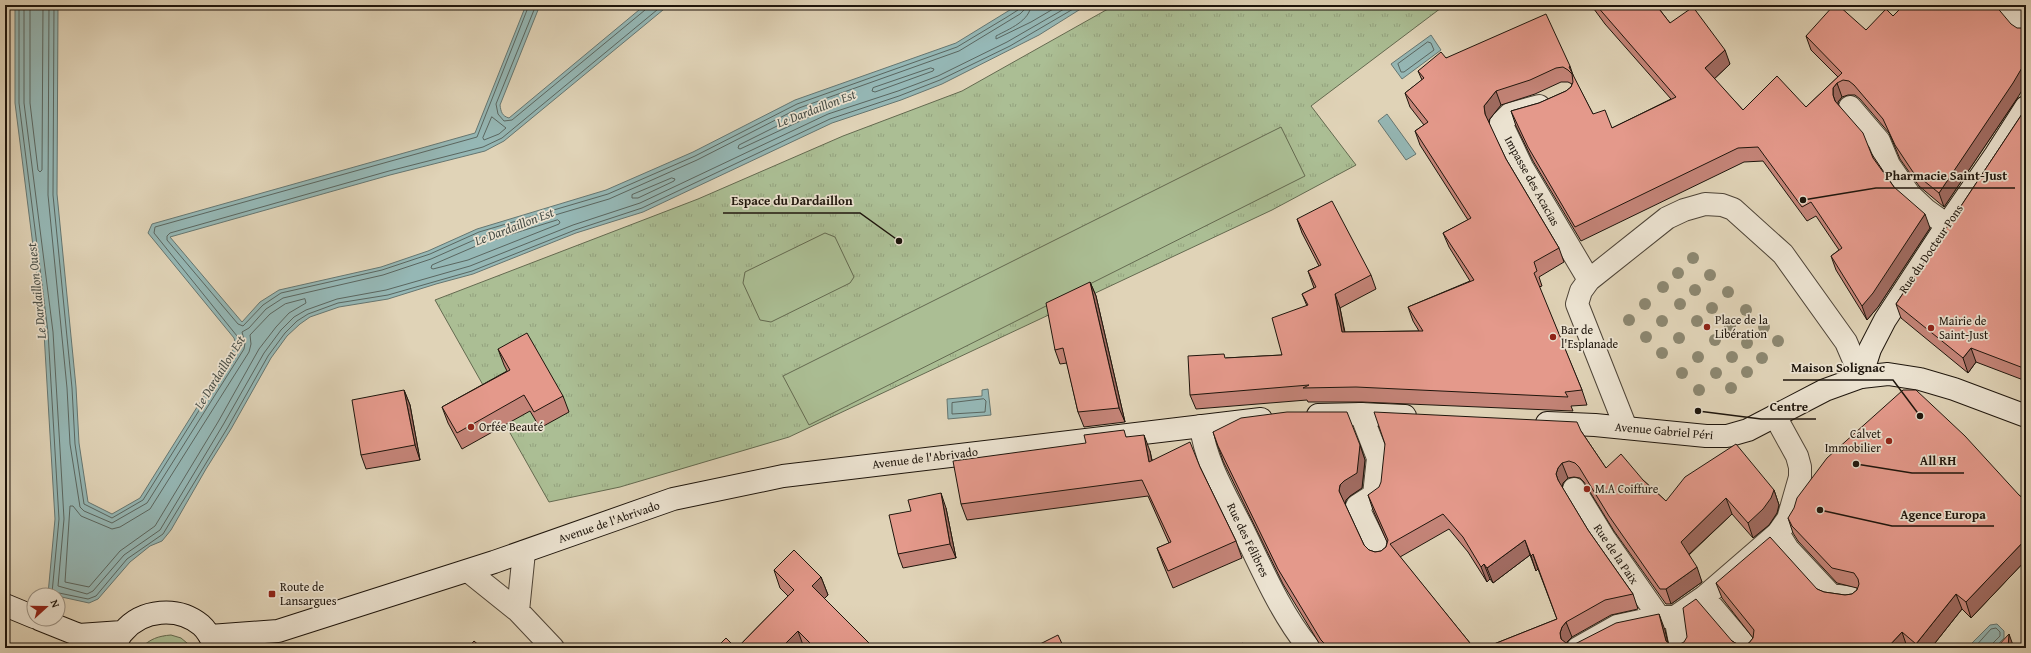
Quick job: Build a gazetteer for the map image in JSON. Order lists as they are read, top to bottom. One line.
{"streets":{"street":["Impasse des Acacias","Rue du Docteur Pons","Avenue Gabriel Péri","Avenue de l'Abrivado","Rue des Félibres","Rue de la Paix"]},"crossings":[["Rue du Docteur Pons","Avenue Gabriel Péri"],["Avenue de l'Abrivado","Rue des Félibres"]],"water":["Le Dardaillon Est","Le Dardaillon Ouest"],"places":{"other":["Pharmacie Saint-Just","Espace du Dardaillon","Place de la Libération","Mairie de Saint-Just","Bar de l'Esplanade","Centre","Maison Solignac","Orfée Beauté","Calvet Immobilier","All RH","M.A Coiffure","Agence Europa"],"transit":["Route de Lansargues"]},"north":"right"}
